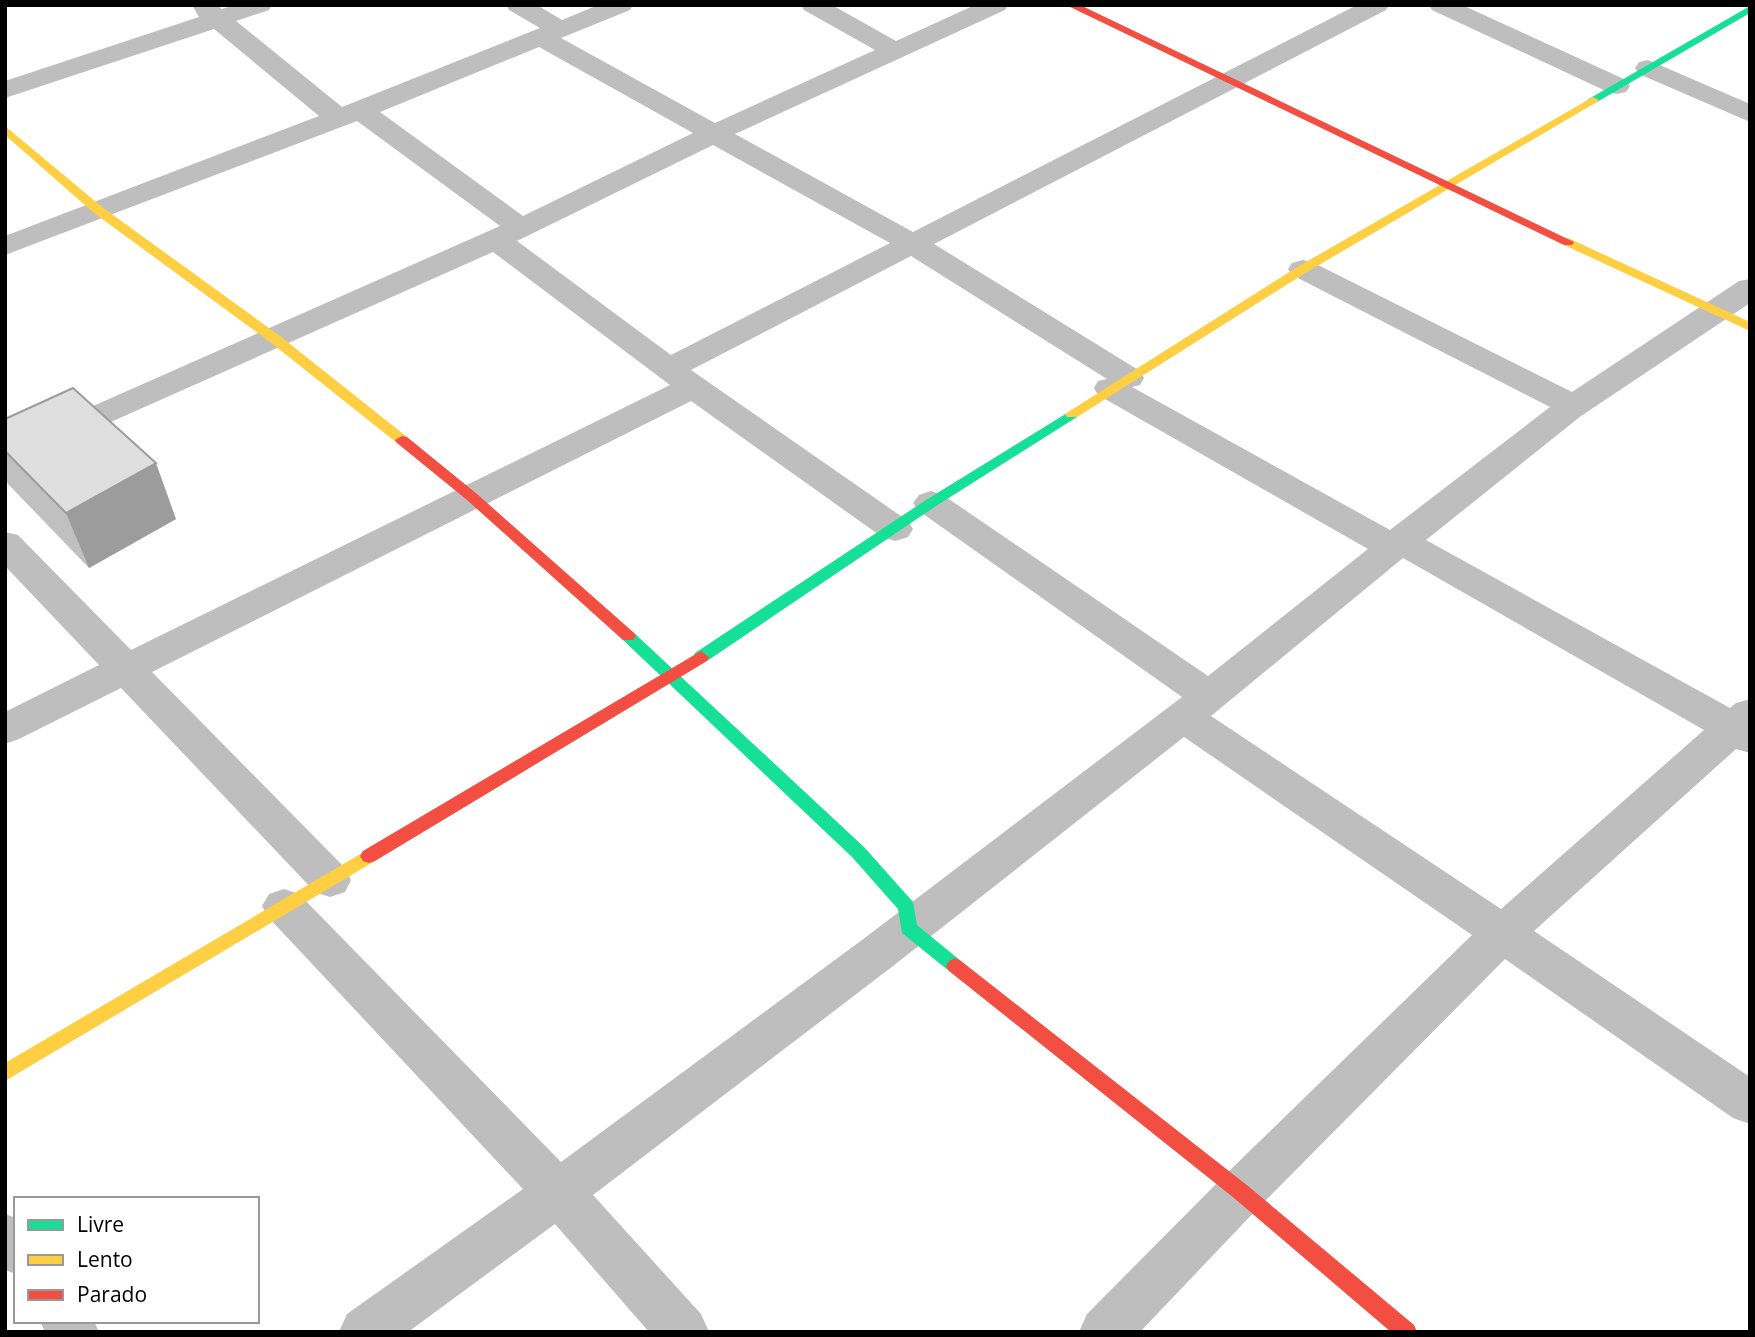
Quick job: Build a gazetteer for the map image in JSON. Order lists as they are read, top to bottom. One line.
{"legend":["Livre","Lento","Parado"]}
